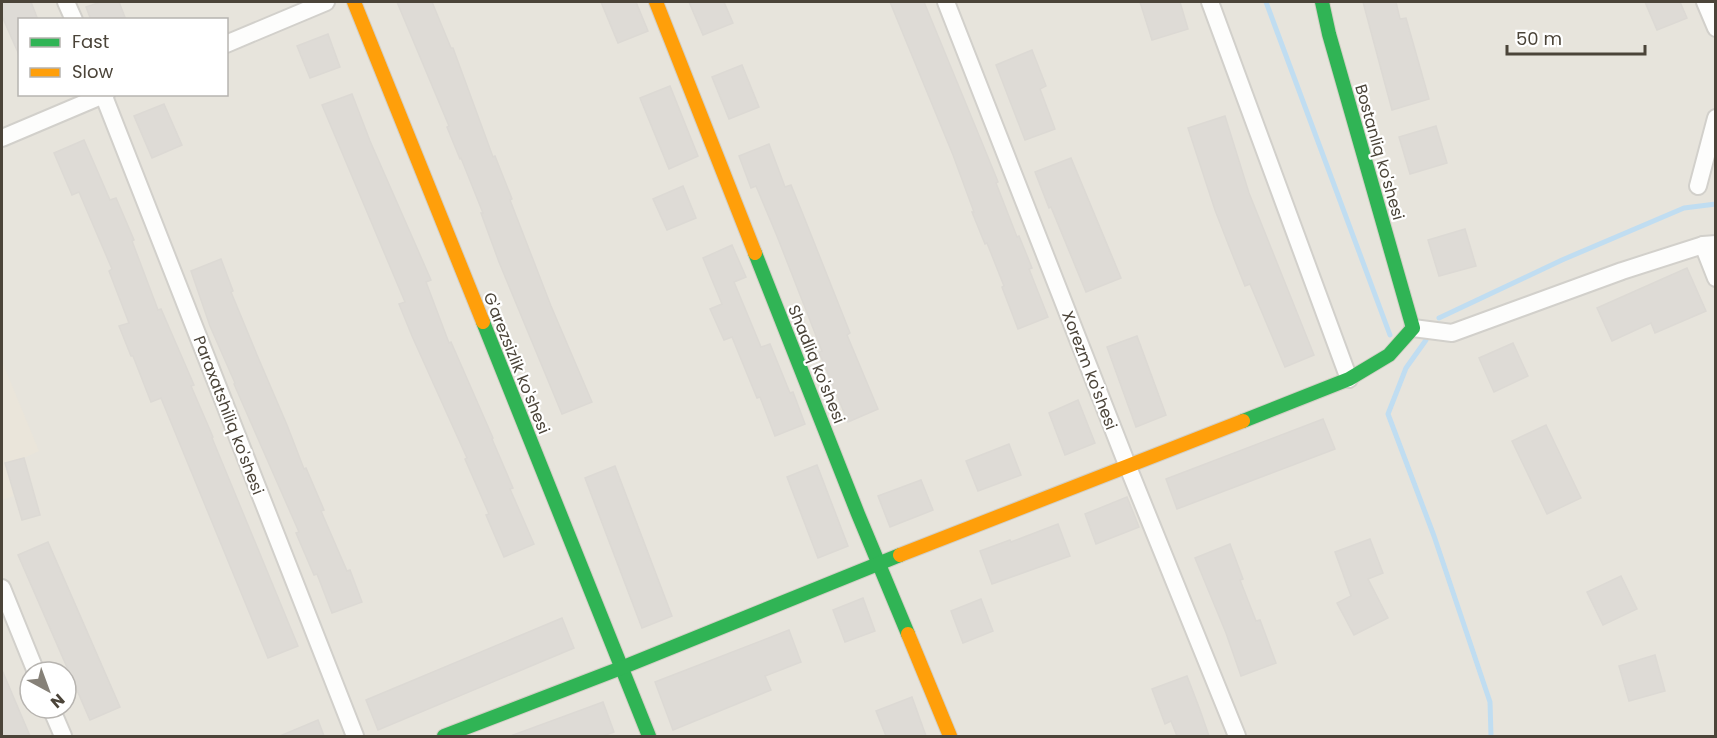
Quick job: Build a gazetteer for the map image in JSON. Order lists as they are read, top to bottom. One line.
{"streets":{"street":["Bostanliq ko'shesi","G'arezsizlik ko'shesi","Shadliq ko'shesi","Xorezm ko'shesi","Paraxatshiliq ko'shesi"]},"legend":["Fast","Slow"],"scale_bar":"50 m","north":"bottom right"}
